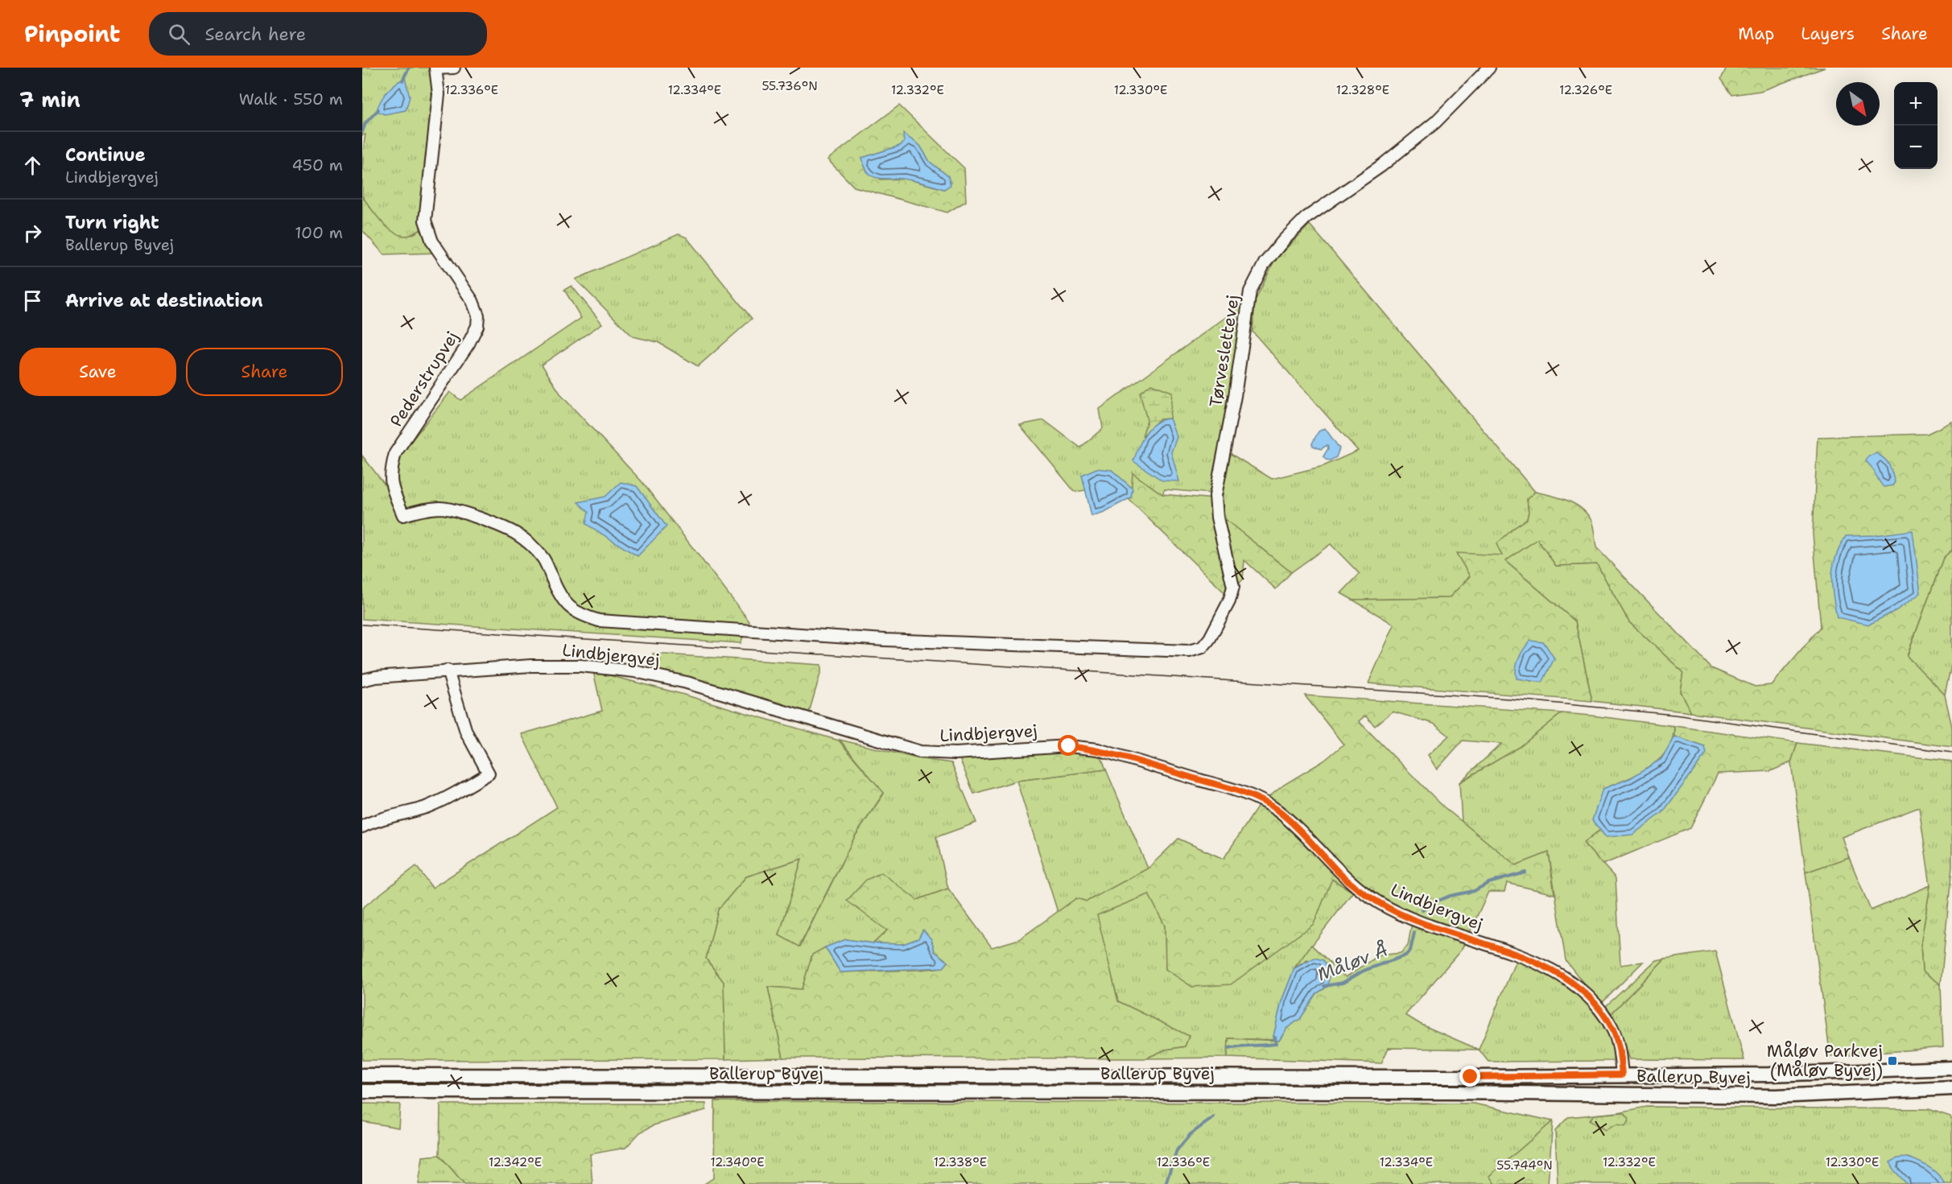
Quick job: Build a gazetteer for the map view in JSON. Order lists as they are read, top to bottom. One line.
{"streets":{"main road":["Ballerup Byvej"],"street":["Tørveslettevej","Pederstrupvej","Lindbjergvej"]},"crossings":[["Tørveslettevej","Pederstrupvej"],["Lindbjergvej","Ballerup Byvej"]],"water":["Måløv Å"],"places":{"transit":["Måløv Parkvej (Måløv Byvej)"]},"north":"bottom right","page":{"header":"Pinpoint","search":"Search here","nav":["Map","Layers","Share"],"heading":["7 min","Walk · 550 m"],"map_buttons":["+","−"],"list":[["Continue","Lindbjergvej","450 m"],["Turn right","Ballerup Byvej","100 m"],"Arrive at destination"],"buttons":["Save","Share"]},"coordinates":["55.736°N","12.336°E","12.334°E","12.332°E","12.330°E","12.328°E","12.326°E","12.342°E","12.340°E","12.338°E","55.744°N"]}
